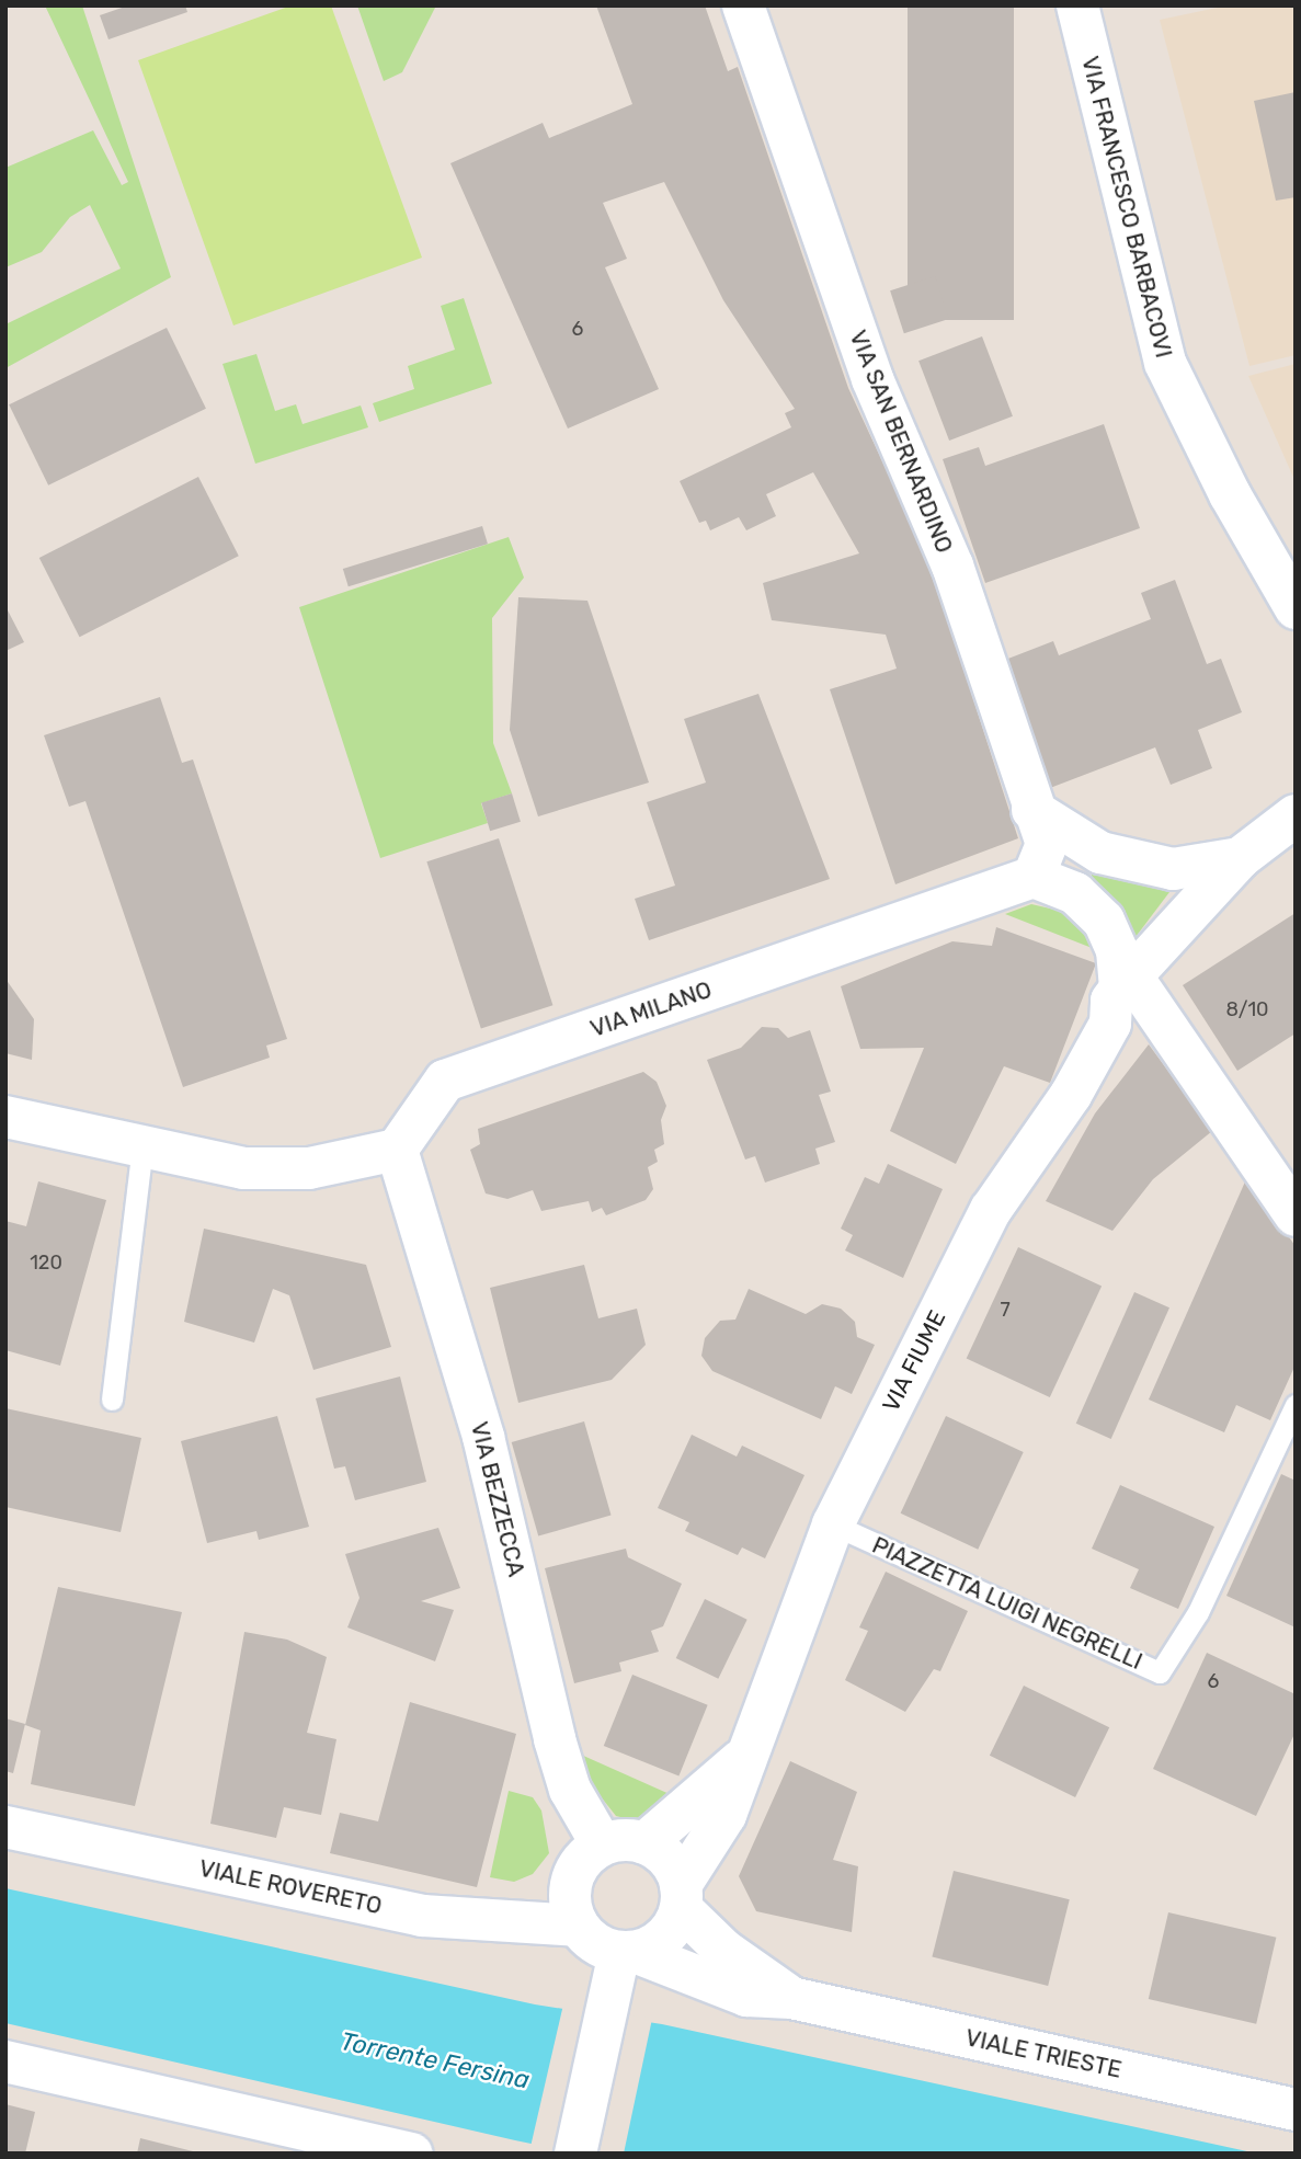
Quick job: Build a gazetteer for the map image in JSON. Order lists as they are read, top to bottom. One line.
{"streets":{"street":["VIA FRANCESCO BARBACOVI","VIA SAN BERNARDINO","VIA MILANO","VIA FIUME","VIA BEZZECCA","VIALE ROVERETO","VIALE TRIESTE"],"lane":["PIAZZETTA LUIGI NEGRELLI"]},"crossings":[["VIA SAN BERNARDINO","VIA MILANO"],["VIA MILANO","VIA BEZZECCA"],["VIA FIUME","VIA BEZZECCA"],["VIA FIUME","PIAZZETTA LUIGI NEGRELLI"],["VIA FIUME","VIALE ROVERETO"],["VIA FIUME","VIALE TRIESTE"],["VIA BEZZECCA","VIALE ROVERETO"],["VIA BEZZECCA","VIALE TRIESTE"],["VIALE ROVERETO","VIALE TRIESTE"]],"water":["Torrente Fersina"],"house_numbers":["6","8/10","120","7","6"]}
